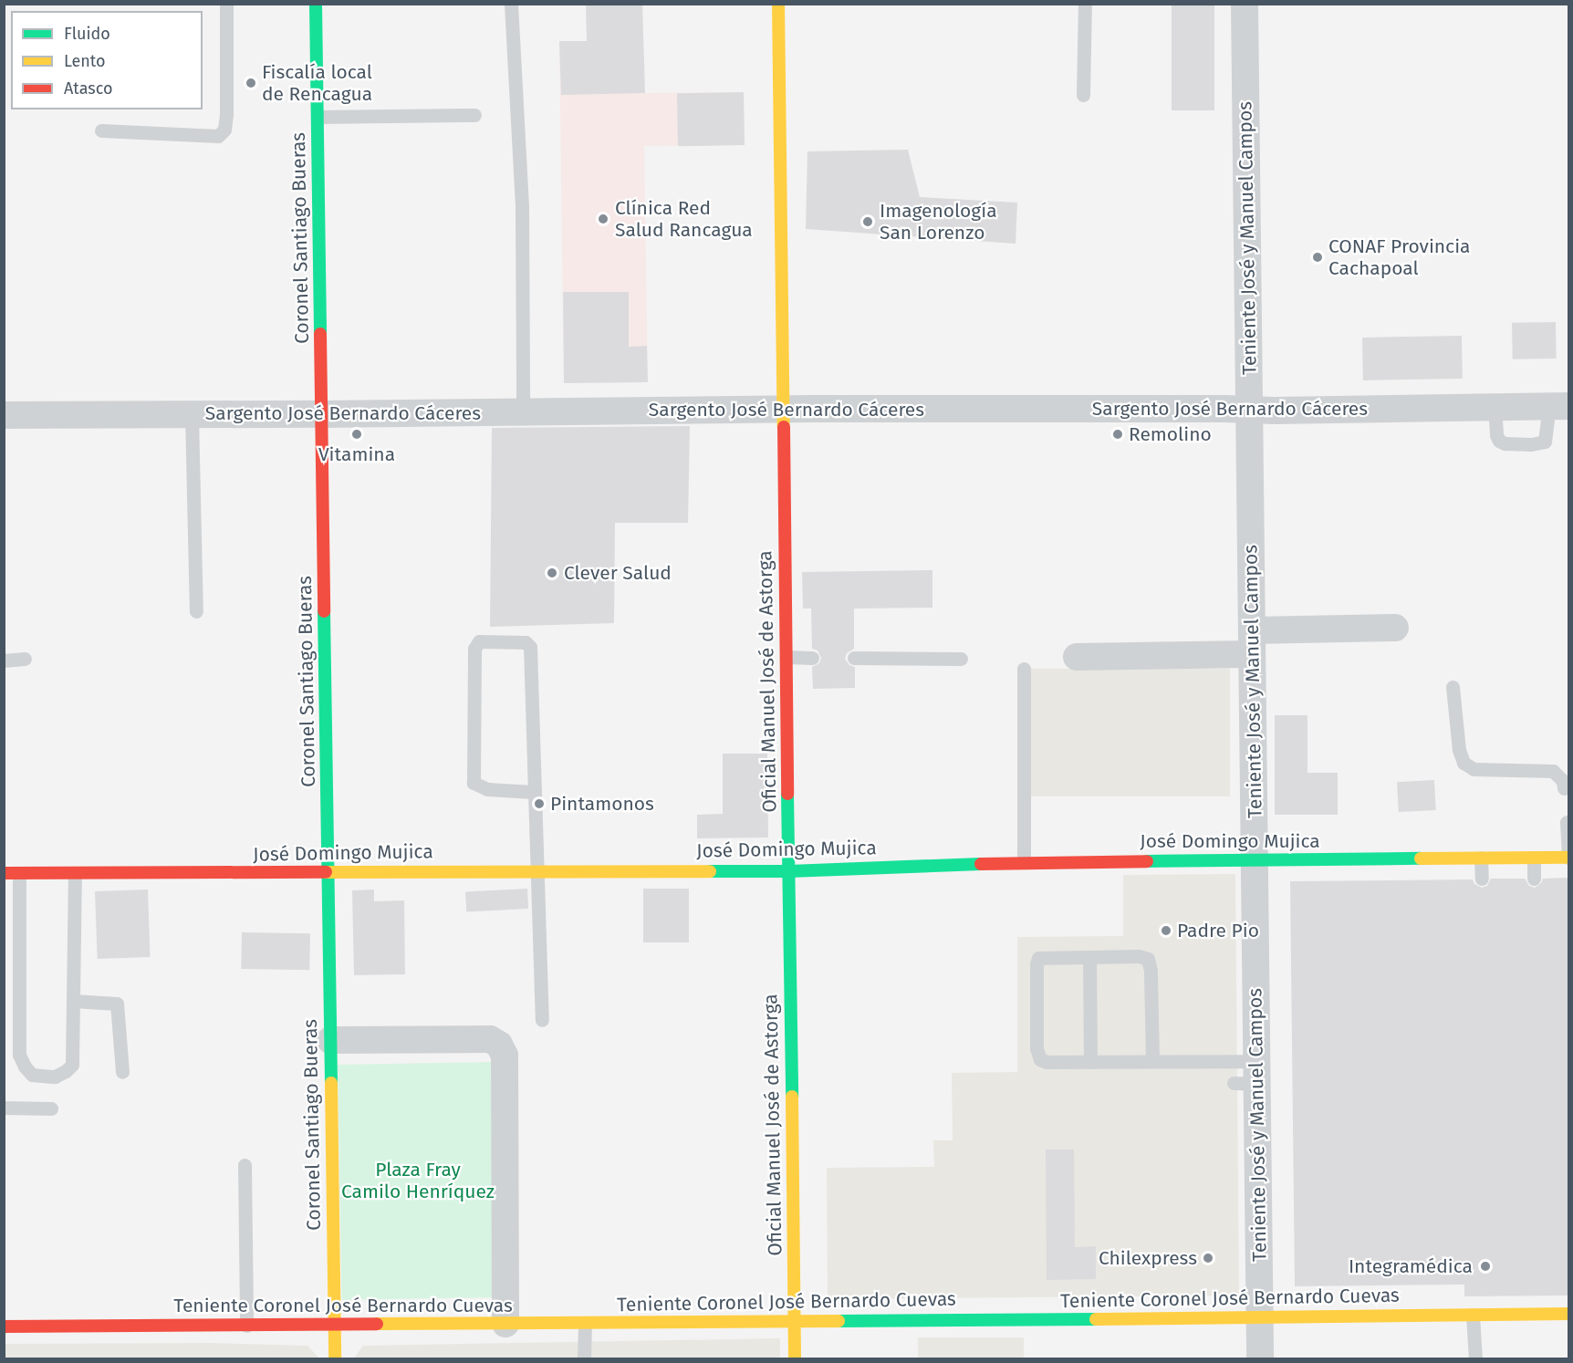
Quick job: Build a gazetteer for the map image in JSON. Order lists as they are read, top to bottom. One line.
{"streets":{"street":["Coronel Santiago Bueras","Teniente José y Manuel Campos","Sargento José Bernardo Cáceres","Oficial Manuel José de Astorga","José Domingo Mujica","Teniente Coronel José Bernardo Cuevas"]},"crossings":[["Coronel Santiago Bueras","Sargento José Bernardo Cáceres"],["Coronel Santiago Bueras","José Domingo Mujica"],["Coronel Santiago Bueras","Teniente Coronel José Bernardo Cuevas"],["Teniente José y Manuel Campos","Sargento José Bernardo Cáceres"],["Teniente José y Manuel Campos","José Domingo Mujica"],["Teniente José y Manuel Campos","Teniente Coronel José Bernardo Cuevas"],["Sargento José Bernardo Cáceres","Oficial Manuel José de Astorga"],["Oficial Manuel José de Astorga","José Domingo Mujica"],["Oficial Manuel José de Astorga","Teniente Coronel José Bernardo Cuevas"]],"parks":["Plaza Fray Camilo Henríquez"],"places":["Fiscalía local de Rencagua","Clínica Red Salud Rancagua","Imagenología San Lorenzo","CONAF Provincia Cachapoal","Vitamina","Remolino","Clever Salud","Pintamonos","Padre Pio","Chilexpress","Integramédica"],"legend":["Fluido","Lento","Atasco"]}
